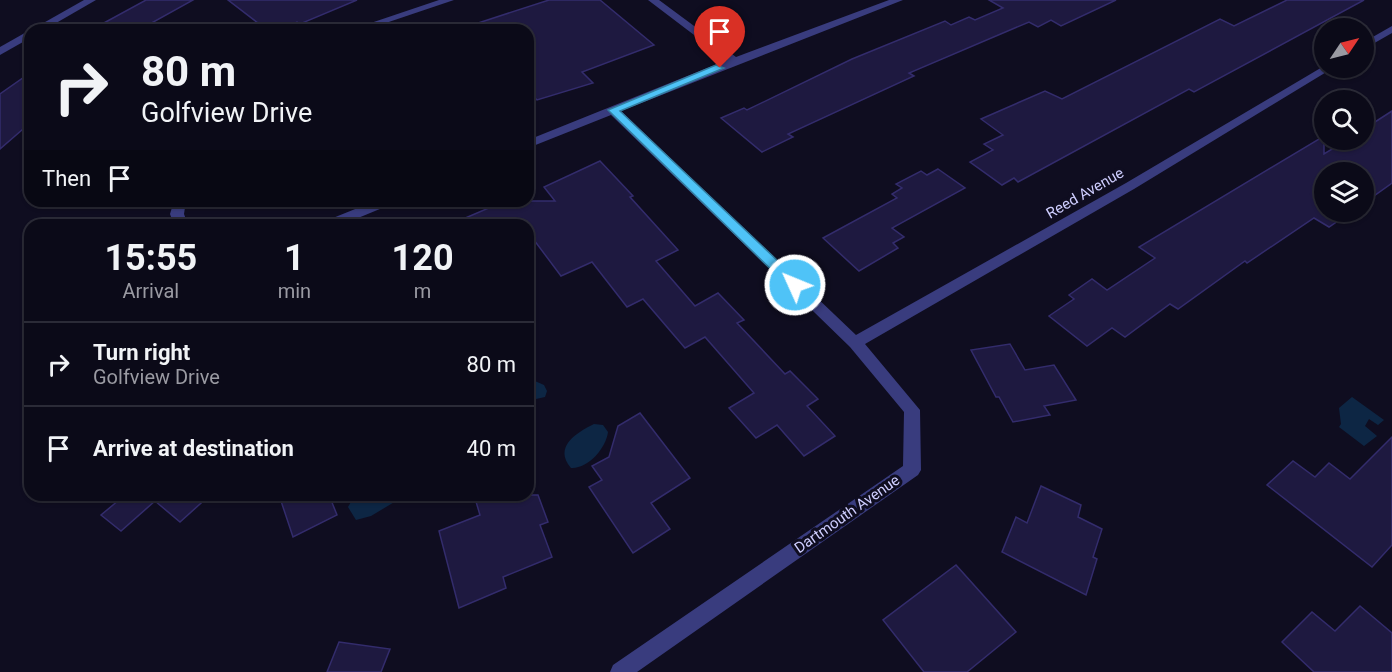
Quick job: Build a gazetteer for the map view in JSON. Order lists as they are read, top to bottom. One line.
{"streets":{"street":["Reed Avenue","Dartmouth Avenue"]},"crossings":[["Reed Avenue","Dartmouth Avenue"]],"north":"top right","page":{"turn":["80 m","Golfview Drive"],"then":"Then","eta":["15:55","Arrival","1","min","120","m"],"list":[{"name":"Turn right","note":"Golfview Drive","value":"80 m"},{"name":"Arrive at destination","value":"40 m"}]}}
